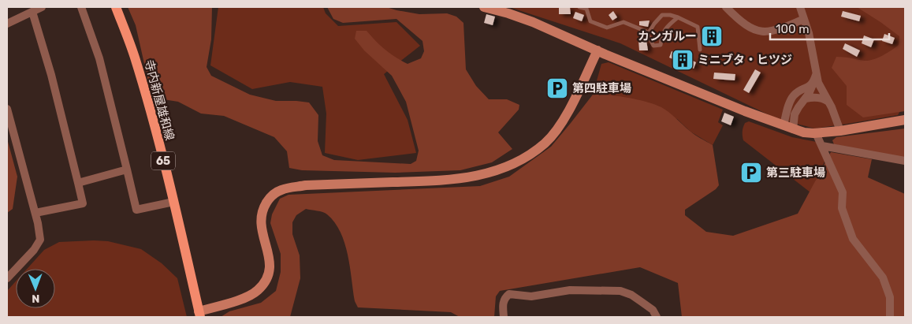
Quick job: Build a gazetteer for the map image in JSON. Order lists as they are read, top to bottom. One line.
{"streets":{"main road":["寺内新屋雄和線","65"]},"places":{"building":["カンガルー","ミニブタ・ヒツジ"],"parking":["第四駐車場","第三駐車場"]},"scale_bar":"100 m","north":"bottom"}
